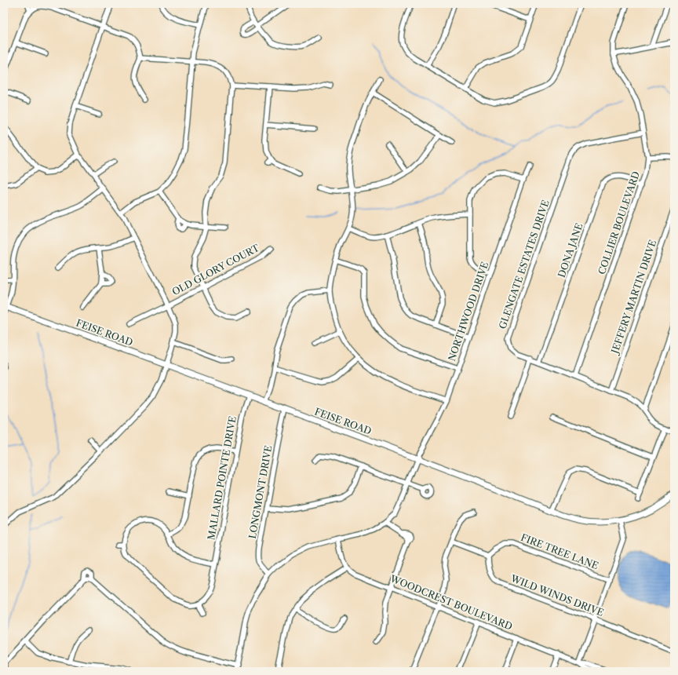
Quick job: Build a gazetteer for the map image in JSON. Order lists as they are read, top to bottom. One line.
{"streets":{"main road":["FEISE ROAD"],"street":["COLLIER BOULEVARD","DONA JANE","GLENGATE ESTATES DRIVE","OLD GLORY COURT","JEFFERY MARTIN DRIVE","NORTHWOOD DRIVE","MALLARD POINTE DRIVE","LONGMONT DRIVE","FIRE TREE LANE","WILD WINDS DRIVE","WOODCREST BOULEVARD"]},"crossings":[["COLLIER BOULEVARD","DONA JANE"],["COLLIER BOULEVARD","GLENGATE ESTATES DRIVE"],["DONA JANE","GLENGATE ESTATES DRIVE"],["GLENGATE ESTATES DRIVE","JEFFERY MARTIN DRIVE"],["NORTHWOOD DRIVE","FEISE ROAD"],["NORTHWOOD DRIVE","LONGMONT DRIVE"],["FEISE ROAD","MALLARD POINTE DRIVE"],["FEISE ROAD","LONGMONT DRIVE"],["FIRE TREE LANE","WILD WINDS DRIVE"]]}
